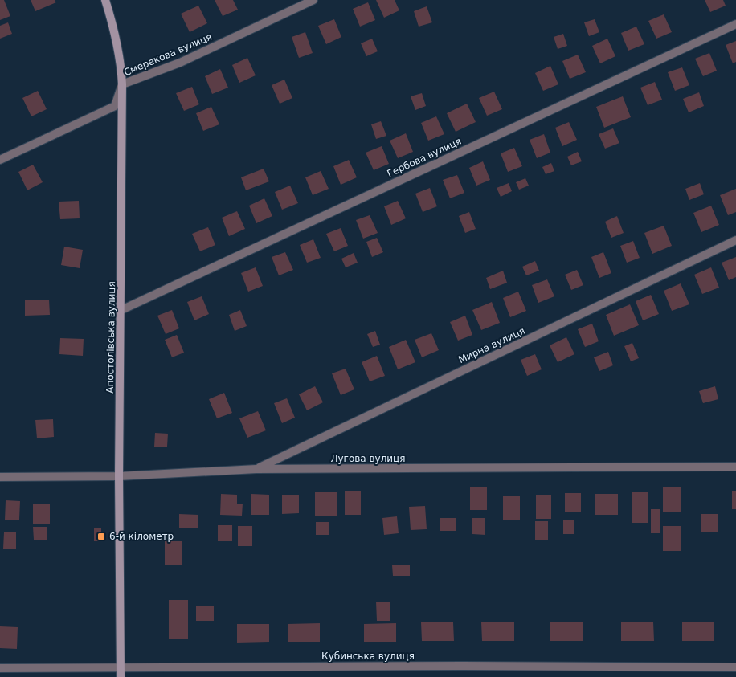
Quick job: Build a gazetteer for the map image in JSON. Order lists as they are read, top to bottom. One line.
{"streets":{"street":["Смерекова вулиця","Гербова вулиця","Апостолівська вулиця","Мирна вулиця","Лугова вулиця","Кубинська вулиця"]},"crossings":[["Смерекова вулиця","Апостолівська вулиця"],["Гербова вулиця","Апостолівська вулиця"],["Апостолівська вулиця","Лугова вулиця"],["Апостолівська вулиця","Кубинська вулиця"],["Мирна вулиця","Лугова вулиця"]],"places":{"transit":["6-й кілометр"]}}
